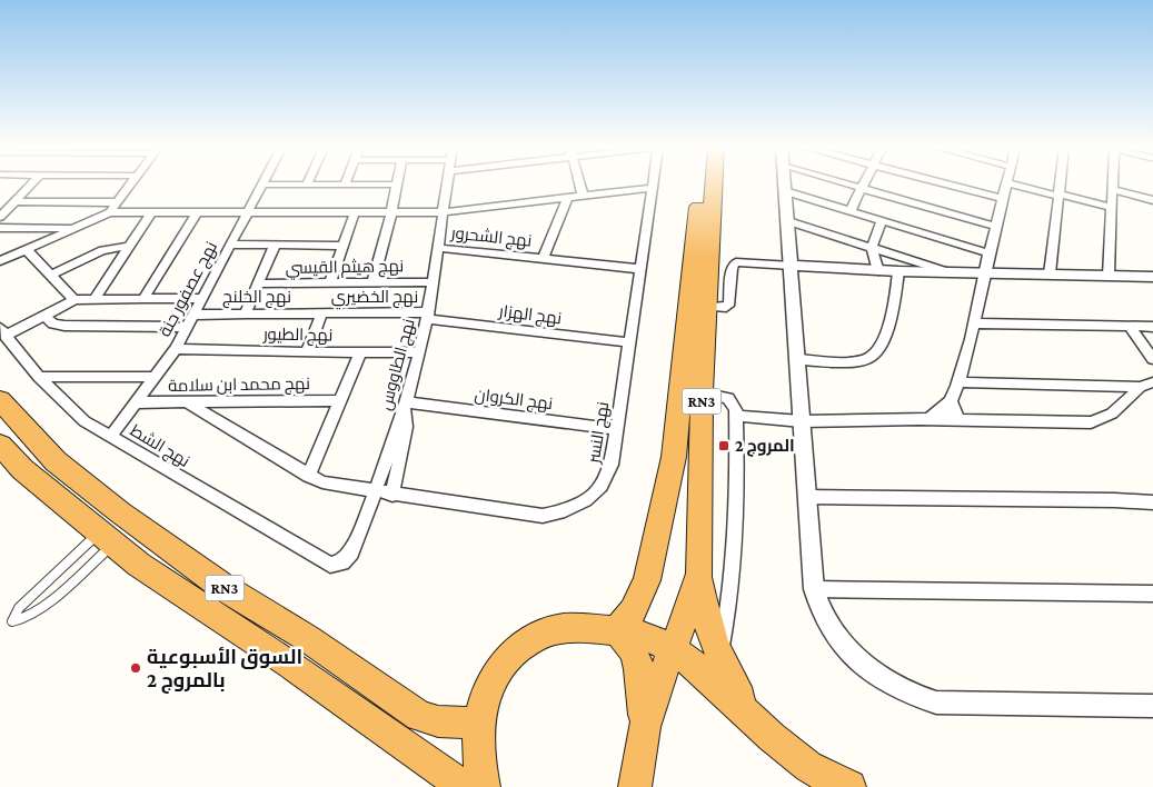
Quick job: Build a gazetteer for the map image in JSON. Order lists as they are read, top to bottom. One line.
{"streets":{"highway":["RN3"],"street":["نهج الشحرور","نهج هيثم القيسي","نهج عصفور جنة","نهج الخلنج","نهج الخضيري","نهج الهزار","نهج الطيور","نهج الطاووس","نهج محمد ابن سلامة","نهج الكروان","نهج النسر","نهج الشط"]},"crossings":[["نهج الشحرور","نهج الطاووس"],["نهج الشحرور","نهج النسر"],["نهج هيثم القيسي","نهج الطاووس"],["نهج عصفور جنة","نهج الخلنج"],["نهج عصفور جنة","نهج الطيور"],["نهج عصفور جنة","نهج محمد ابن سلامة"],["نهج عصفور جنة","نهج الشط"],["نهج الخلنج","نهج الخضيري"],["نهج الخضيري","نهج الهزار"],["نهج الخضيري","نهج الطاووس"],["نهج الهزار","نهج الطاووس"],["نهج الهزار","نهج النسر"],["نهج الطيور","نهج الطاووس"],["نهج الطاووس","نهج الكروان"],["نهج الطاووس","نهج النسر"],["نهج الطاووس","نهج الشط"],["نهج محمد ابن سلامة","نهج النسر"],["نهج الكروان","نهج النسر"]],"places":{"transit":["المروج 2"],"other":["السوق الأسبوعية بالمروج 2"]}}
